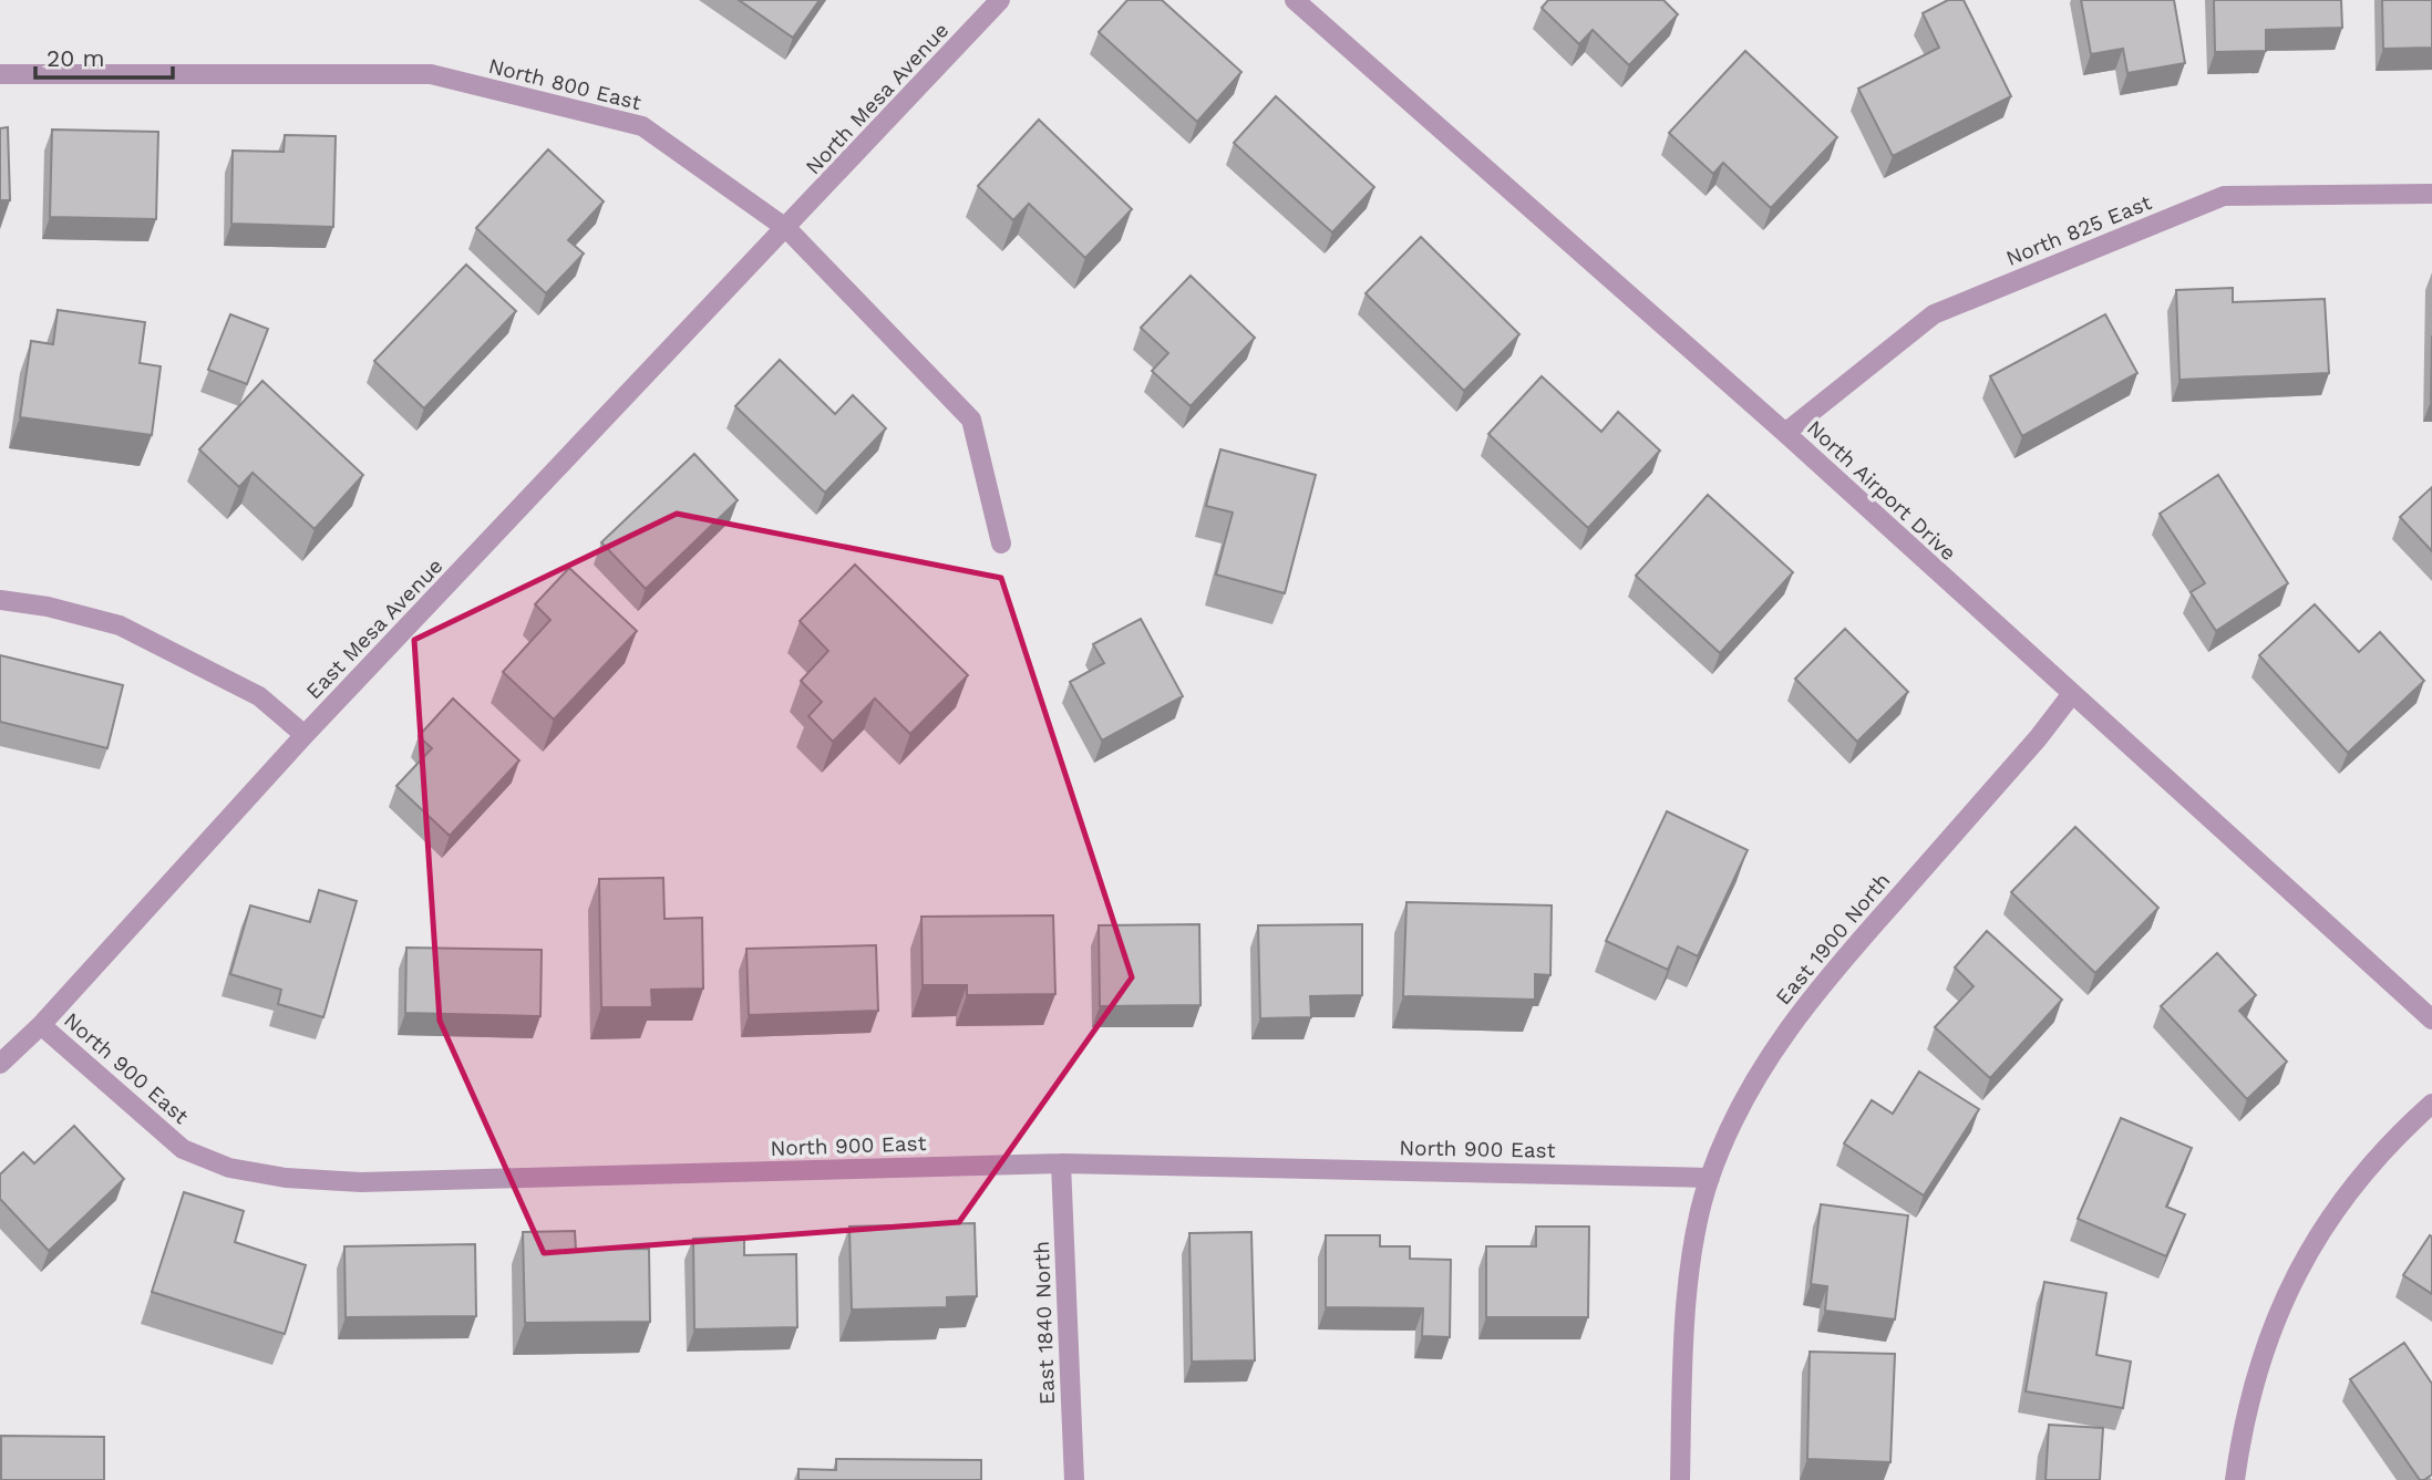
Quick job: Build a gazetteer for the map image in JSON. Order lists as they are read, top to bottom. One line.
{"streets":{"street":["North 800 East","North Mesa Avenue","North 825 East","North Airport Drive","East Mesa Avenue","East 1900 North","North 900 East","East 1840 North"]},"crossings":[["North 800 East","North Mesa Avenue"],["North 800 East","East Mesa Avenue"],["North Mesa Avenue","East Mesa Avenue"],["North 825 East","North Airport Drive"],["North Airport Drive","East 1900 North"],["East Mesa Avenue","North 900 East"],["East 1900 North","North 900 East"],["North 900 East","East 1840 North"]],"scale_bar":"20 m"}
